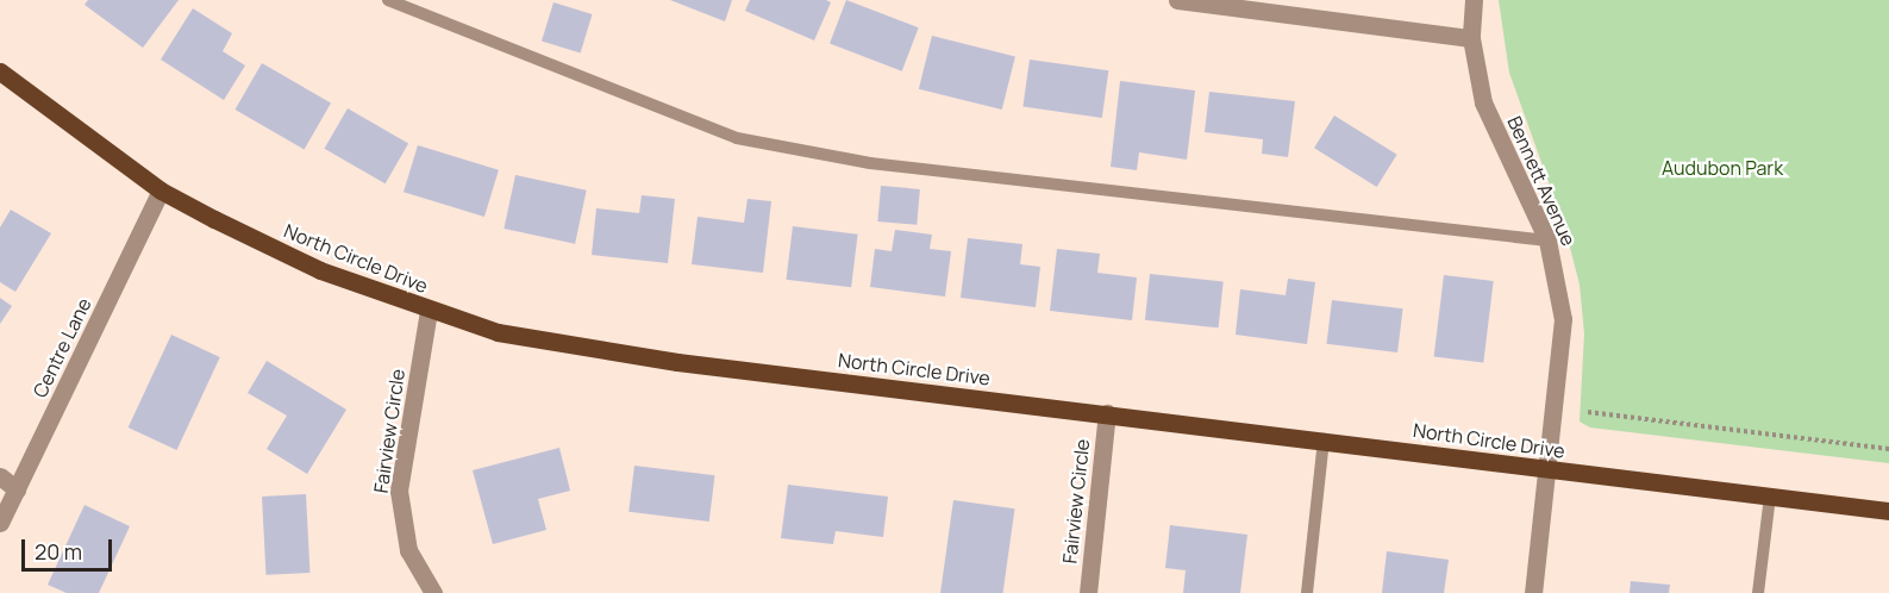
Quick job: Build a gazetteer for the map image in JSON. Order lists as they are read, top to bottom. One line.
{"streets":{"main road":["North Circle Drive"],"street":["Bennett Avenue","Centre Lane","Fairview Circle"]},"crossings":[["Bennett Avenue","North Circle Drive"],["North Circle Drive","Centre Lane"],["North Circle Drive","Fairview Circle"]],"parks":["Audubon Park"],"scale_bar":"20 m"}
